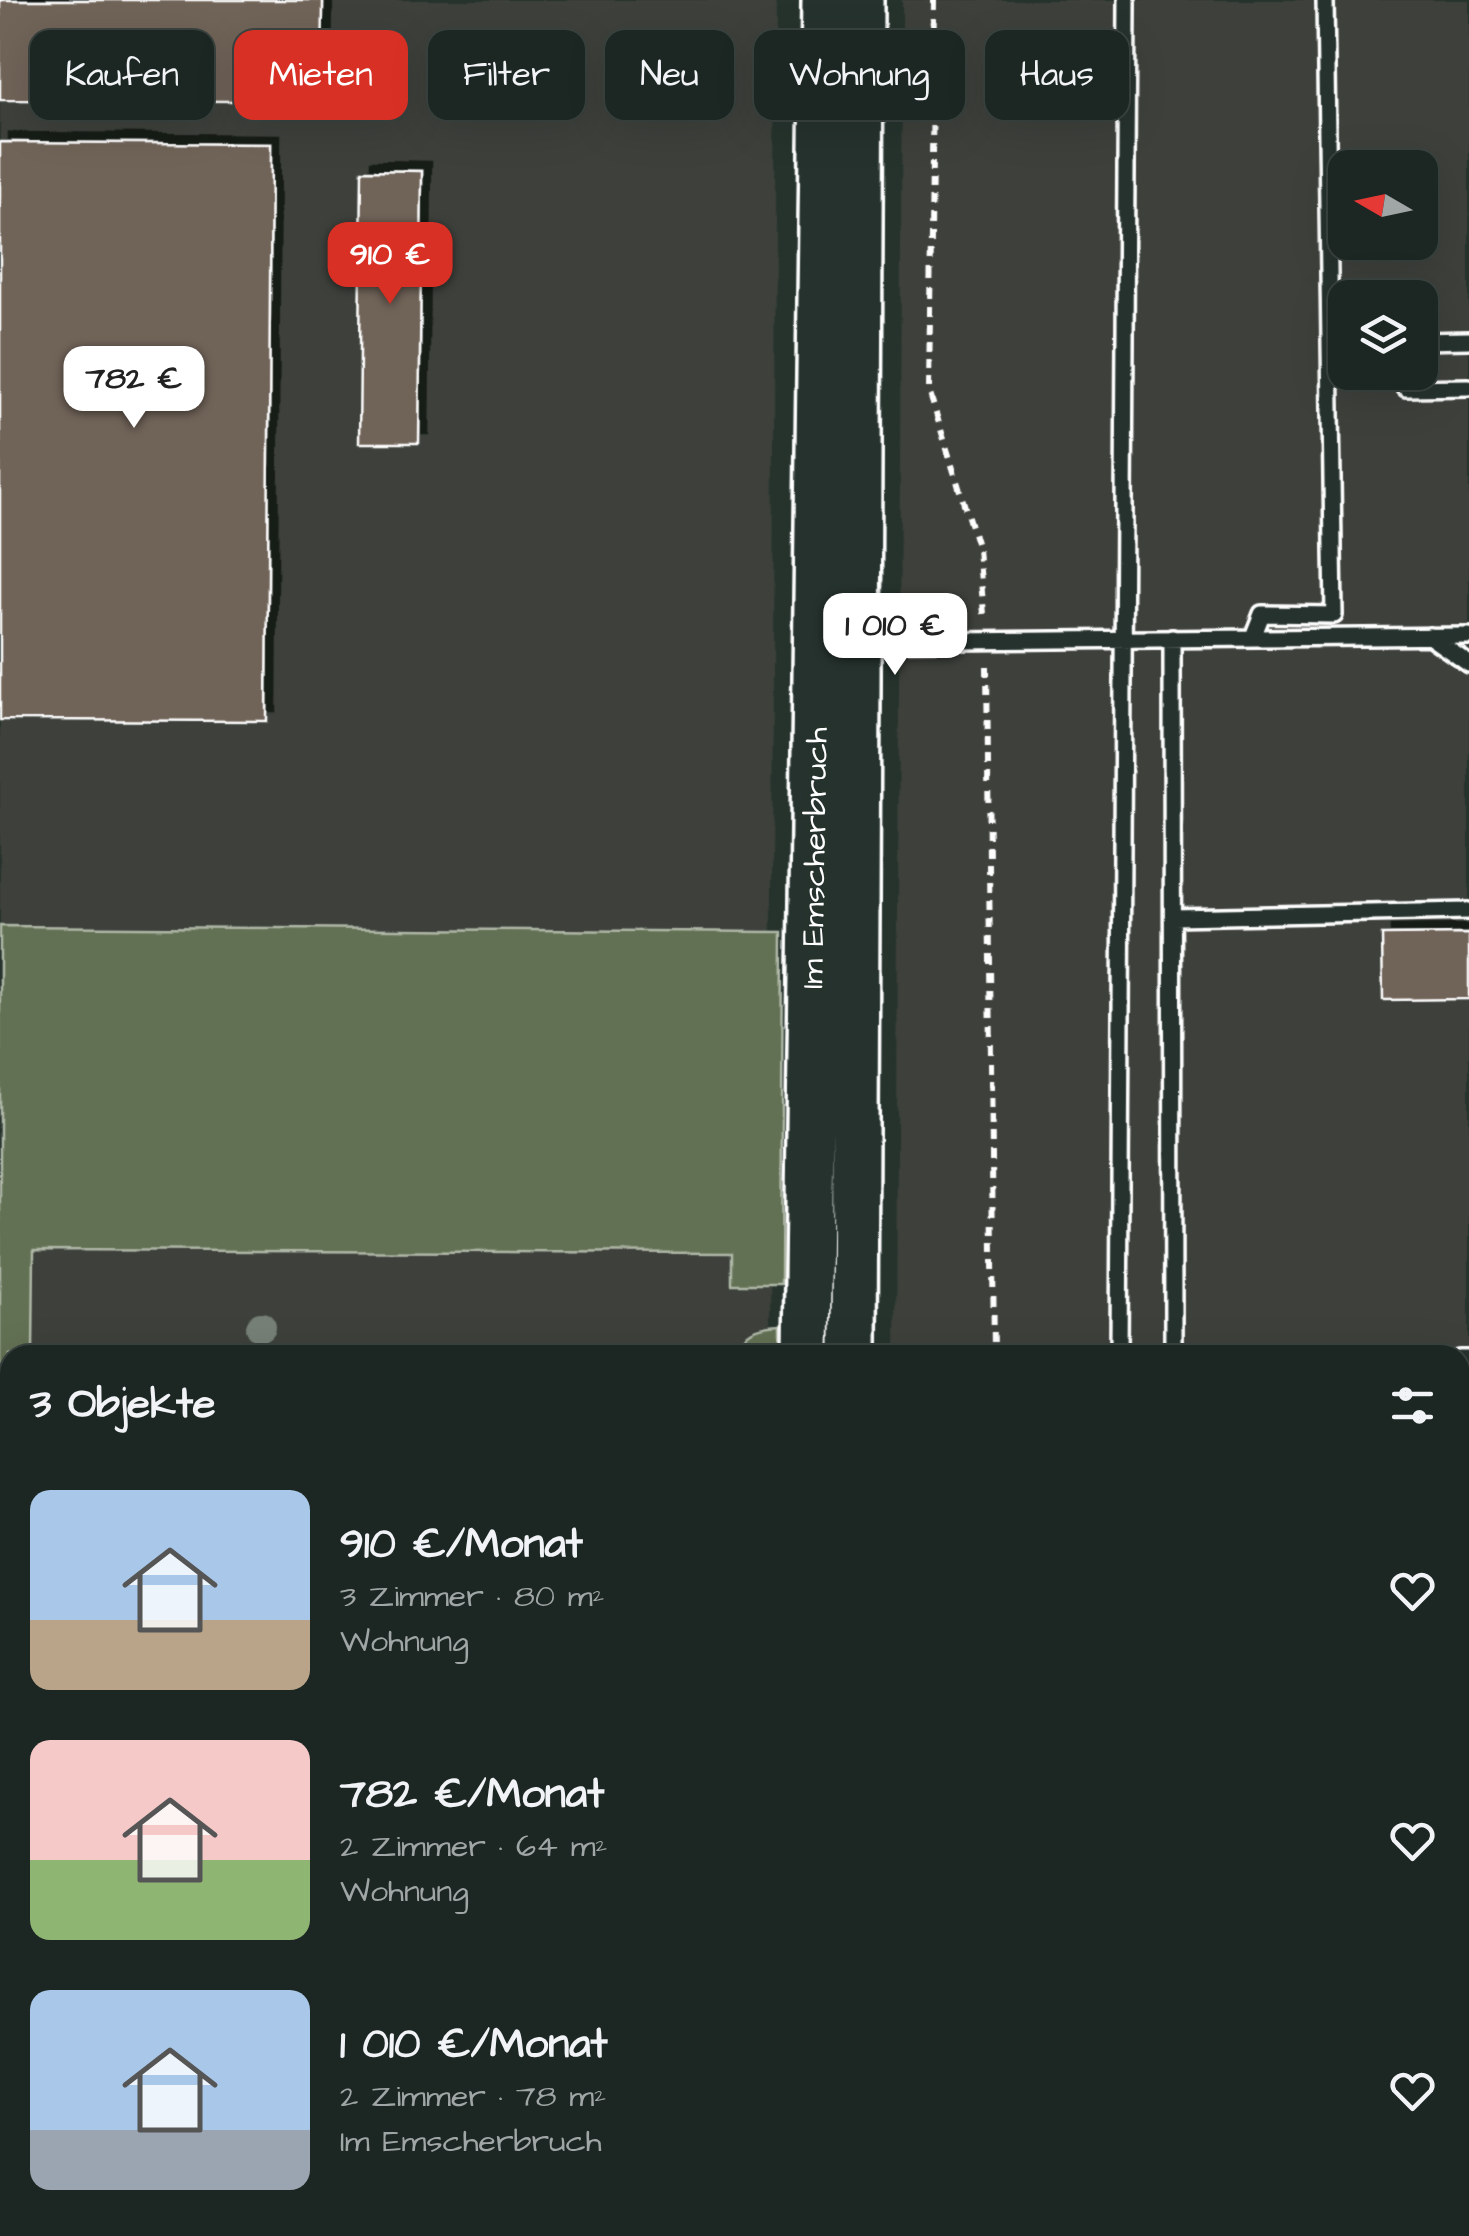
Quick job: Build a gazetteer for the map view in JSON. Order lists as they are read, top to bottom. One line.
{"streets":{"main road":["Im Emscherbruch"]},"north":"left","page":{"chip":["Kaufen","Mieten","Filter","Neu","Wohnung","Haus"],"price":["910 €","782 €","1 010 €"],"heading":"3 Objekte","list":[{"name":"910 €/Monat","note":"3 Zimmer · 80 m² · Wohnung"},{"name":"782 €/Monat","note":"2 Zimmer · 64 m² · Wohnung"},{"name":"1 010 €/Monat","note":"2 Zimmer · 78 m² · Im Emscherbruch"}]}}
